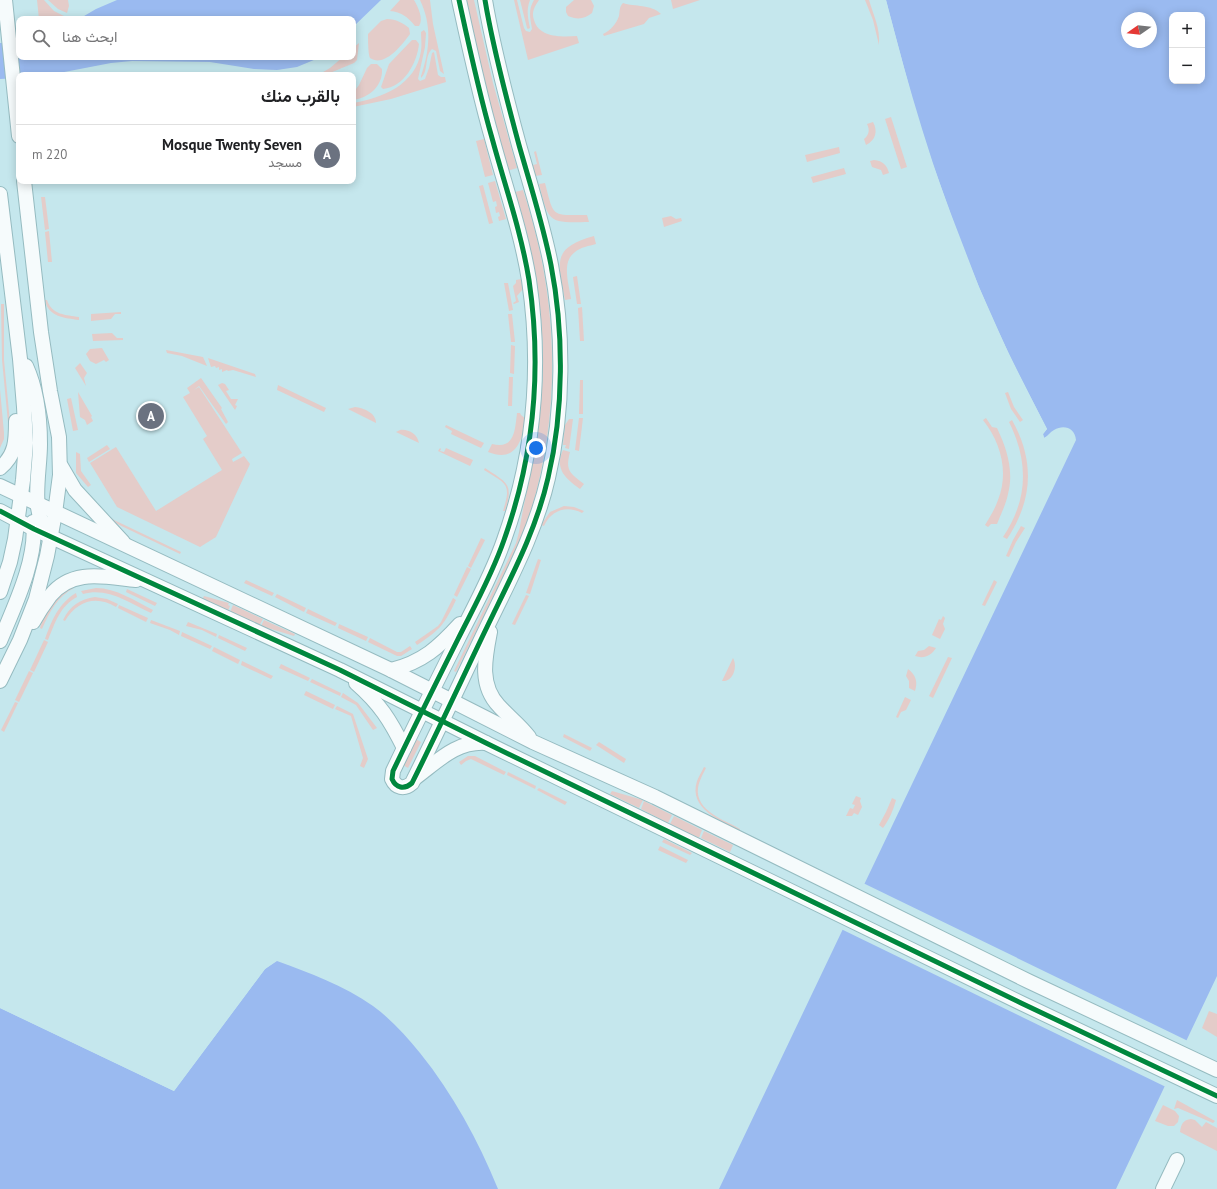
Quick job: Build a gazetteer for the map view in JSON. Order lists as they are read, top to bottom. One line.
{"north":"left","page":{"map_buttons":["+","−"],"search":"ابحث هنا","heading":"بالقرب منك","list":[{"mark":"A","name":"Mosque Twenty Seven","note":"مسجد","value":"220 m"}],"pins":"A"}}
